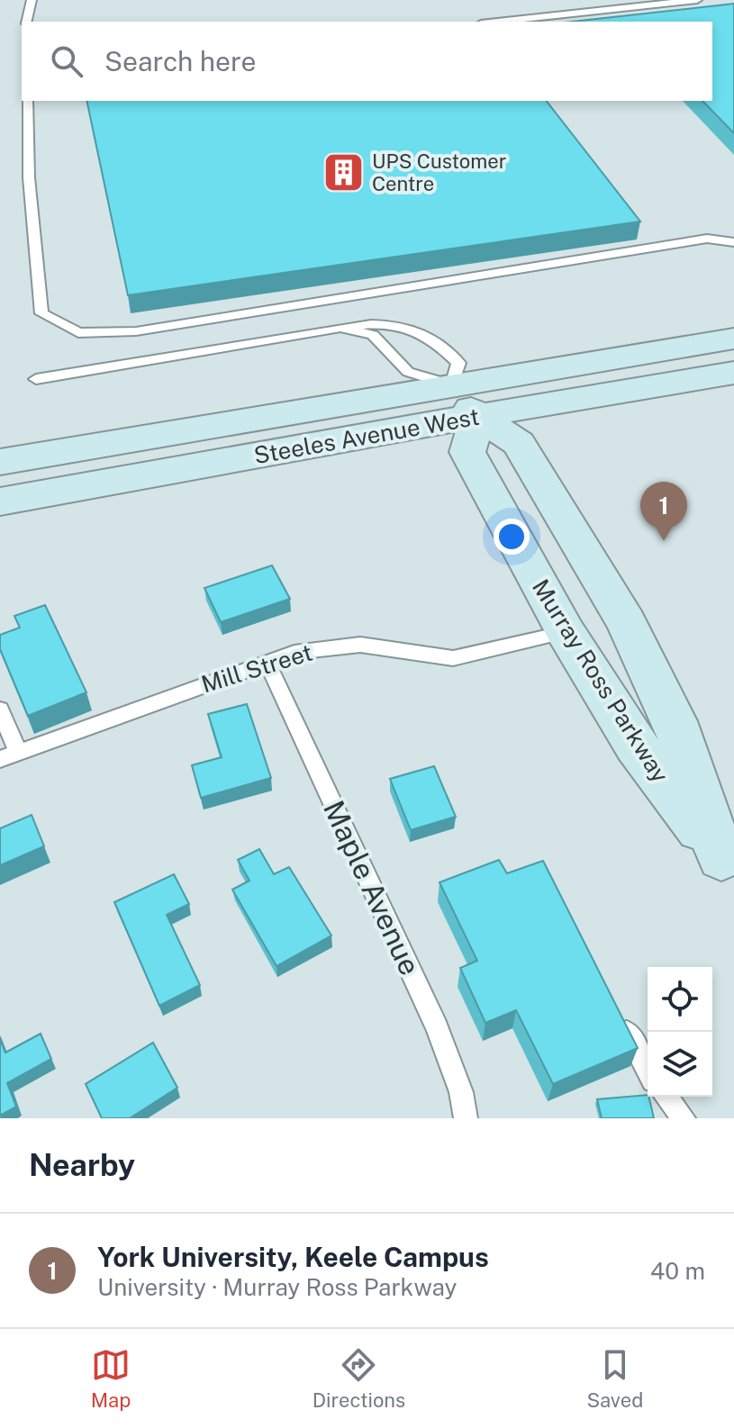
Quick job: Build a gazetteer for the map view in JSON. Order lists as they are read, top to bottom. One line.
{"streets":{"main road":["Steeles Avenue West","Murray Ross Parkway"],"lane":["Mill Street","Maple Avenue"]},"crossings":[["Steeles Avenue West","Murray Ross Parkway"],["Mill Street","Murray Ross Parkway"],["Mill Street","Maple Avenue"]],"places":{"building":["UPS Customer Centre"]},"page":{"search":"Search here","pins":"1","heading":"Nearby","list":[{"mark":"1","name":"York University, Keele Campus","note":"University · Murray Ross Parkway","value":"40 m"}],"nav":["Map","Directions","Saved"]}}
